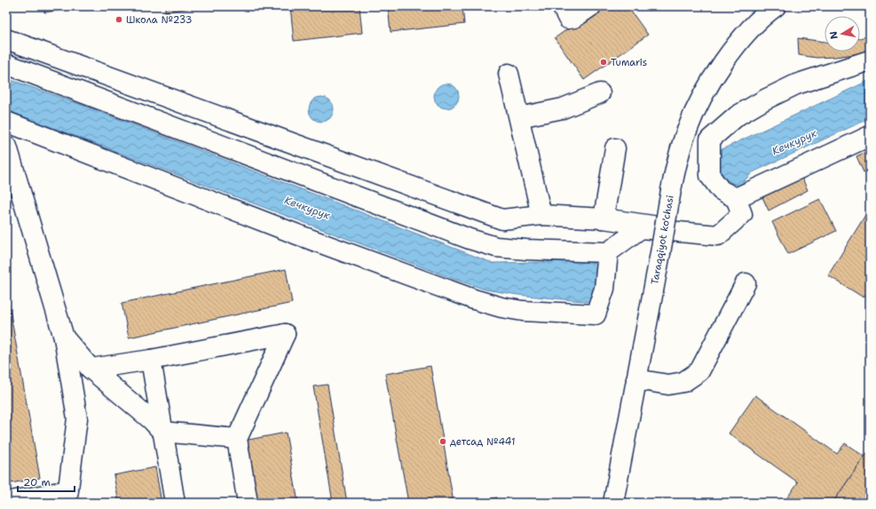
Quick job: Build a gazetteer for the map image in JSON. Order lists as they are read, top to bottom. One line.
{"streets":{"street":["Taraqqiyot ko'chasi"]},"water":["Кечкурук"],"places":["Школа №233","Tumaris","детсад №441"],"scale_bar":"20 m","north":"left"}
